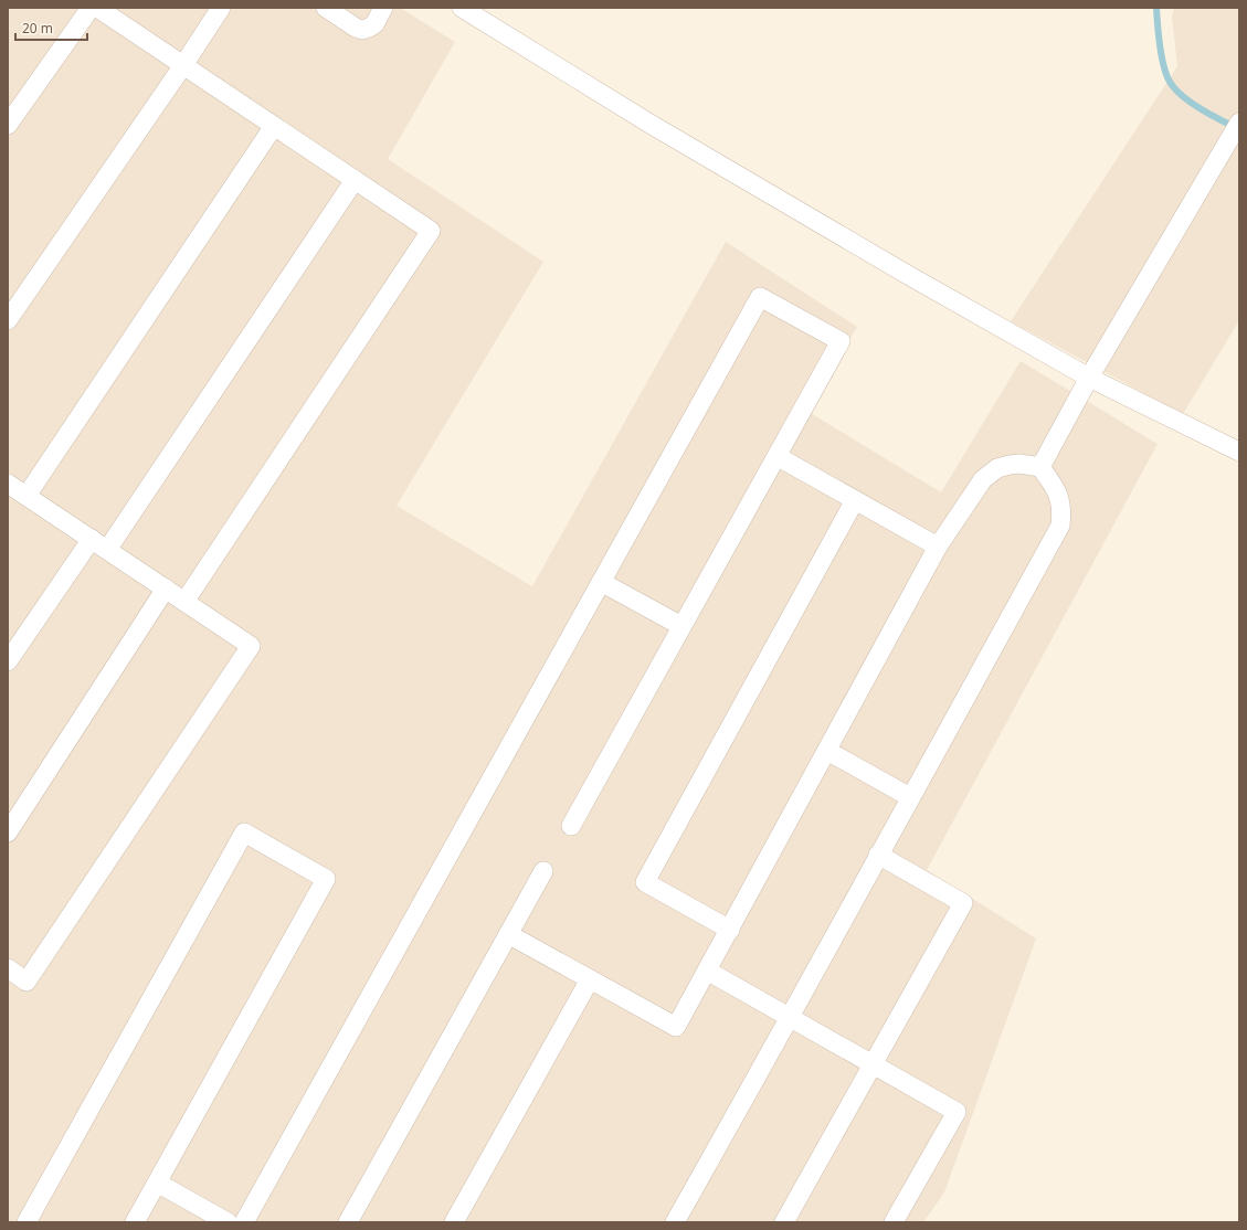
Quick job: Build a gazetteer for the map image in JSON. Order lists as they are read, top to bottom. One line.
{"scale_bar":"20 m"}
